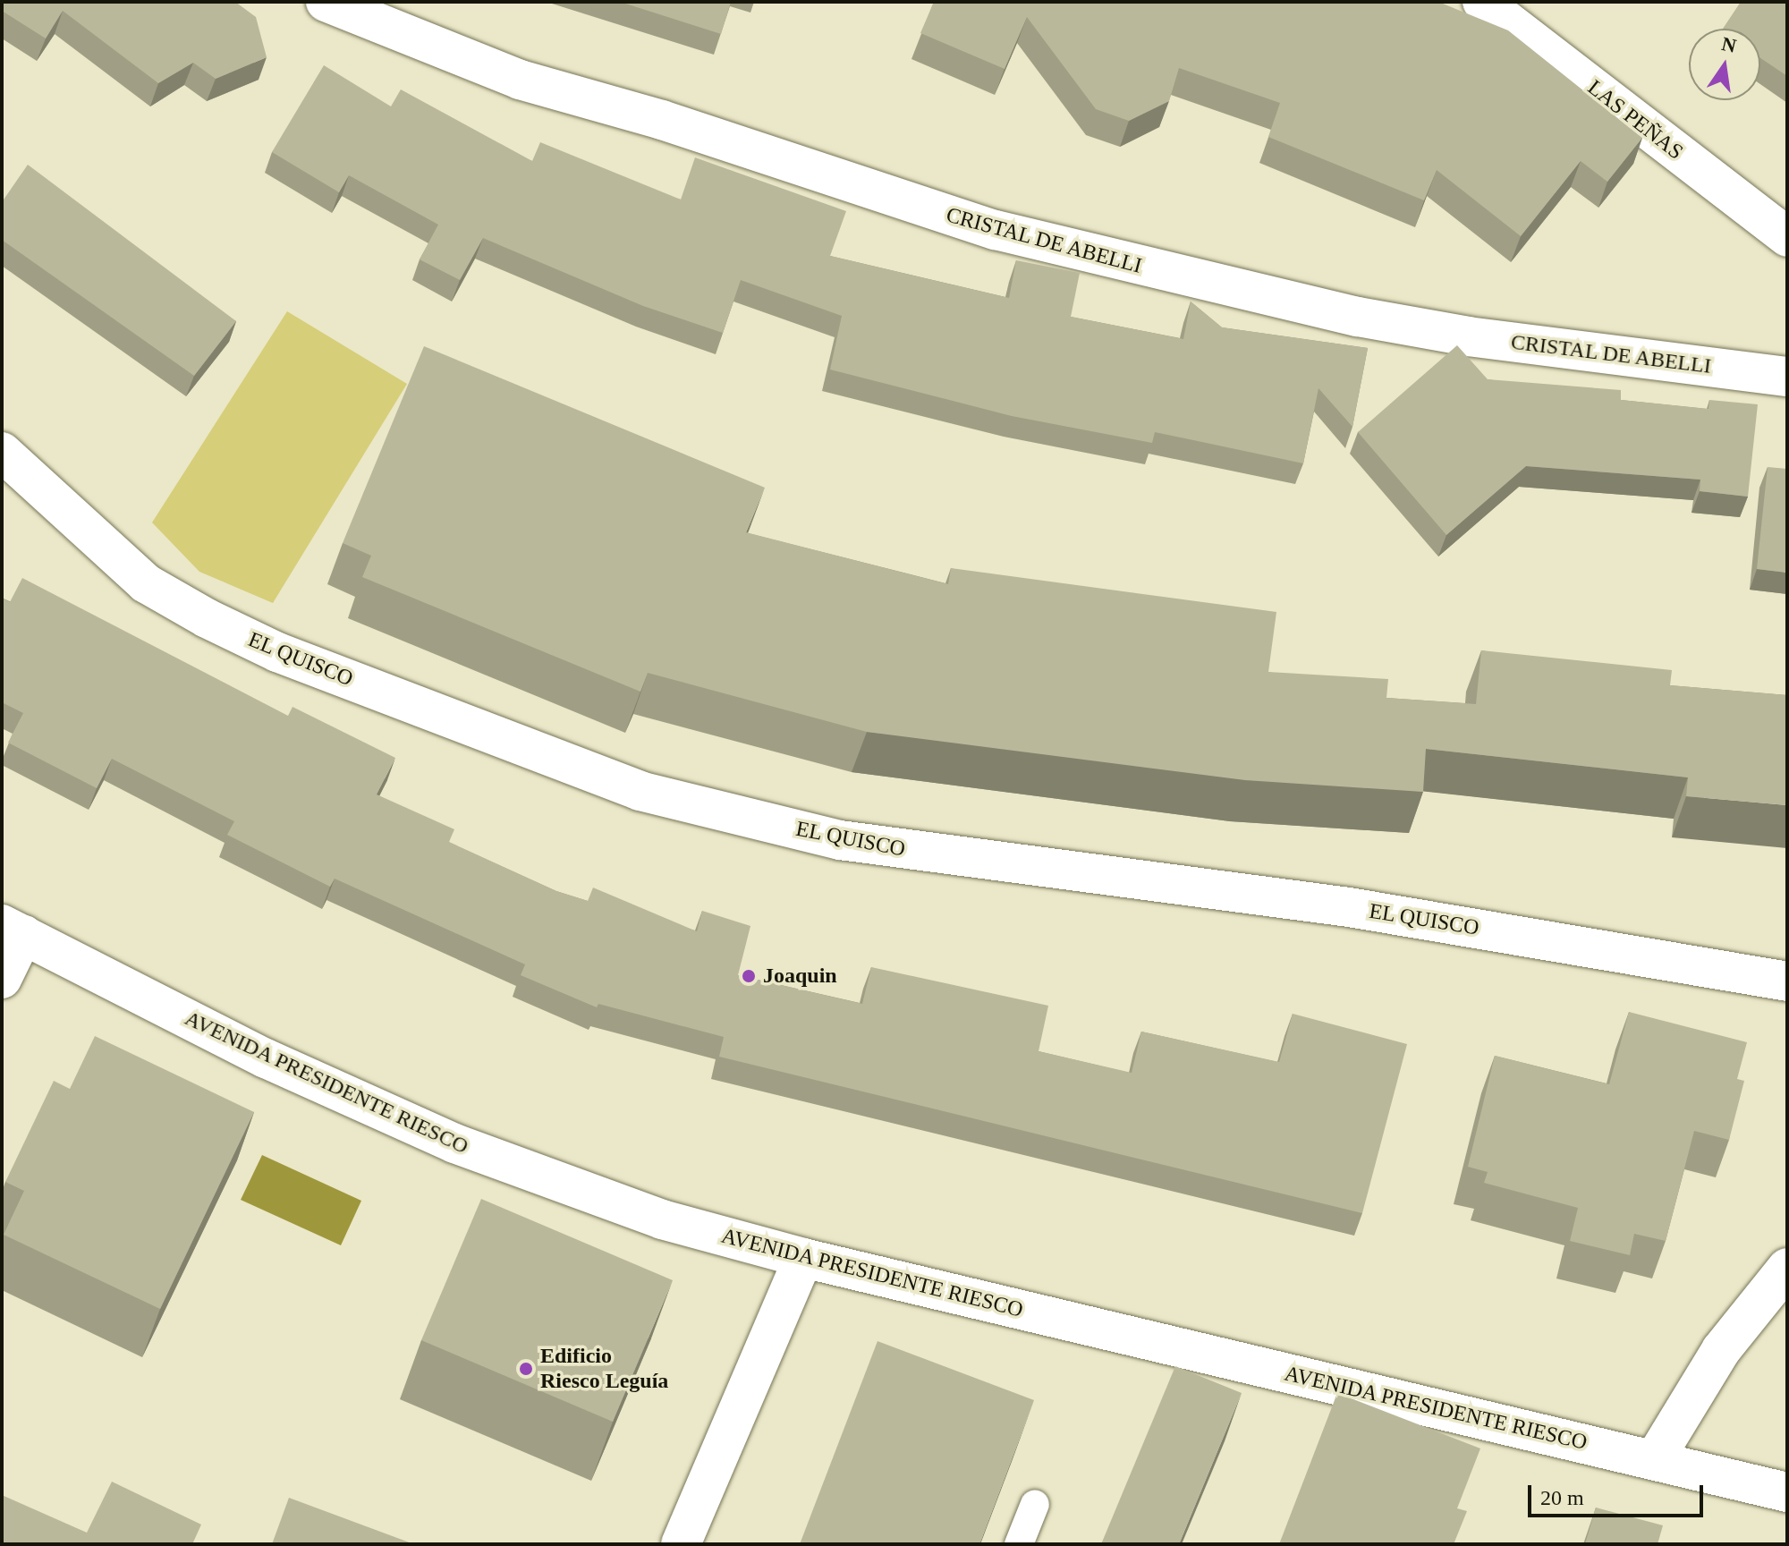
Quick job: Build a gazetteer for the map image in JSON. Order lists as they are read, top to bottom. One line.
{"streets":{"street":["LAS PEÑAS","CRISTAL DE ABELLI","EL QUISCO","AVENIDA PRESIDENTE RIESCO"]},"places":["Joaquin","Edificio Riesco Leguía"],"scale_bar":"20 m","north":"top"}
